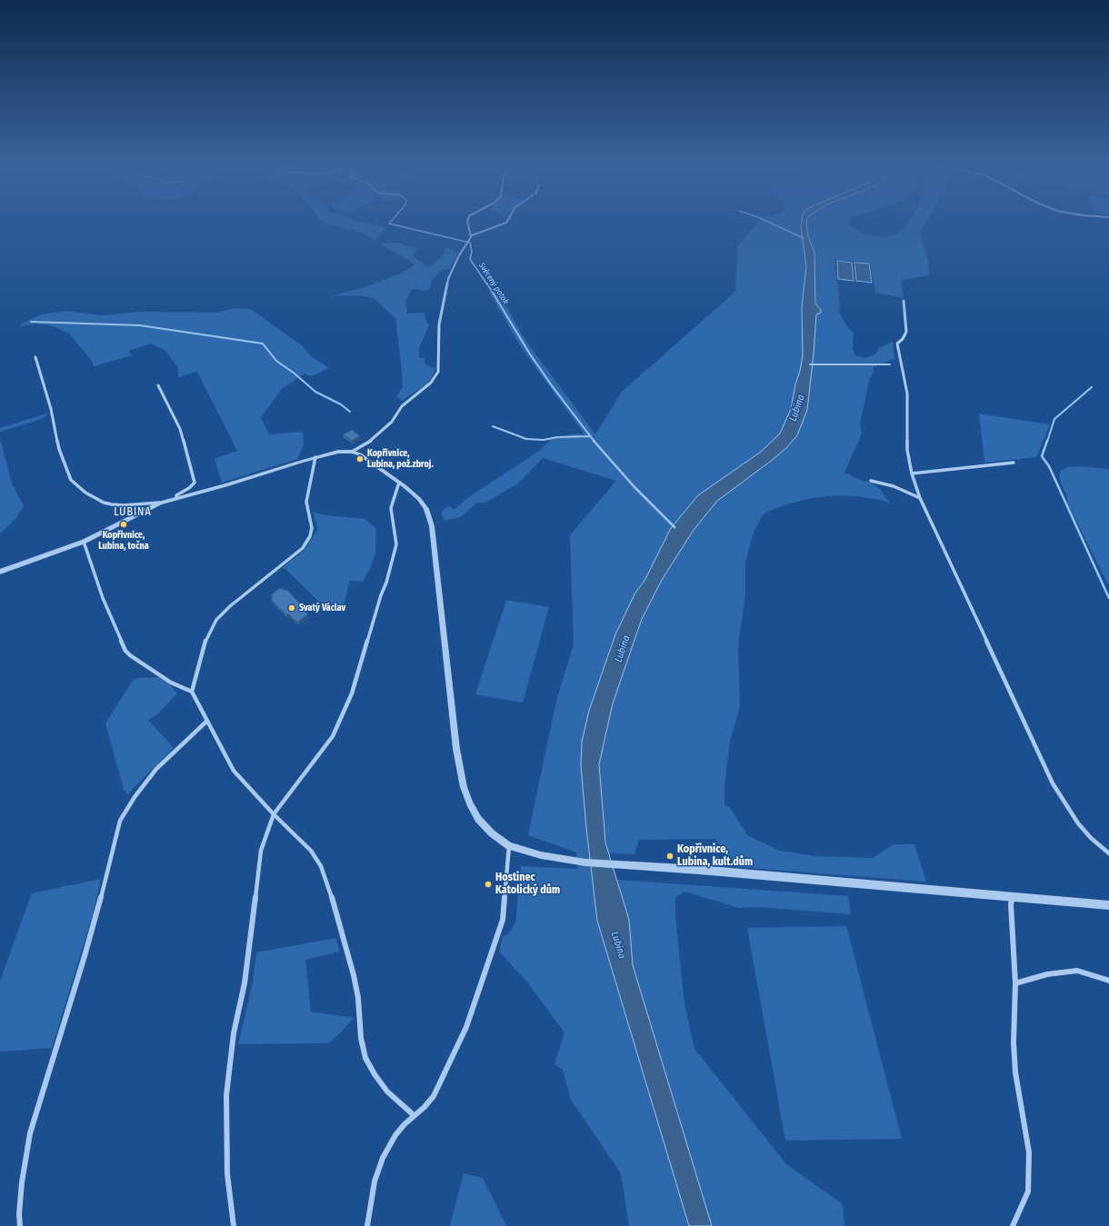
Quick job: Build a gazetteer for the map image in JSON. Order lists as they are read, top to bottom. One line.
{"districts":["LUBINA"],"water":["Svěcený potok","Lubina"],"places":["Kopřivnice, Lubina, pož.zbroj.","Kopřivnice, Lubina, točna","Svatý Václav","Kopřivnice, Lubina, kult.dům","Hostinec Katolický dům"]}
